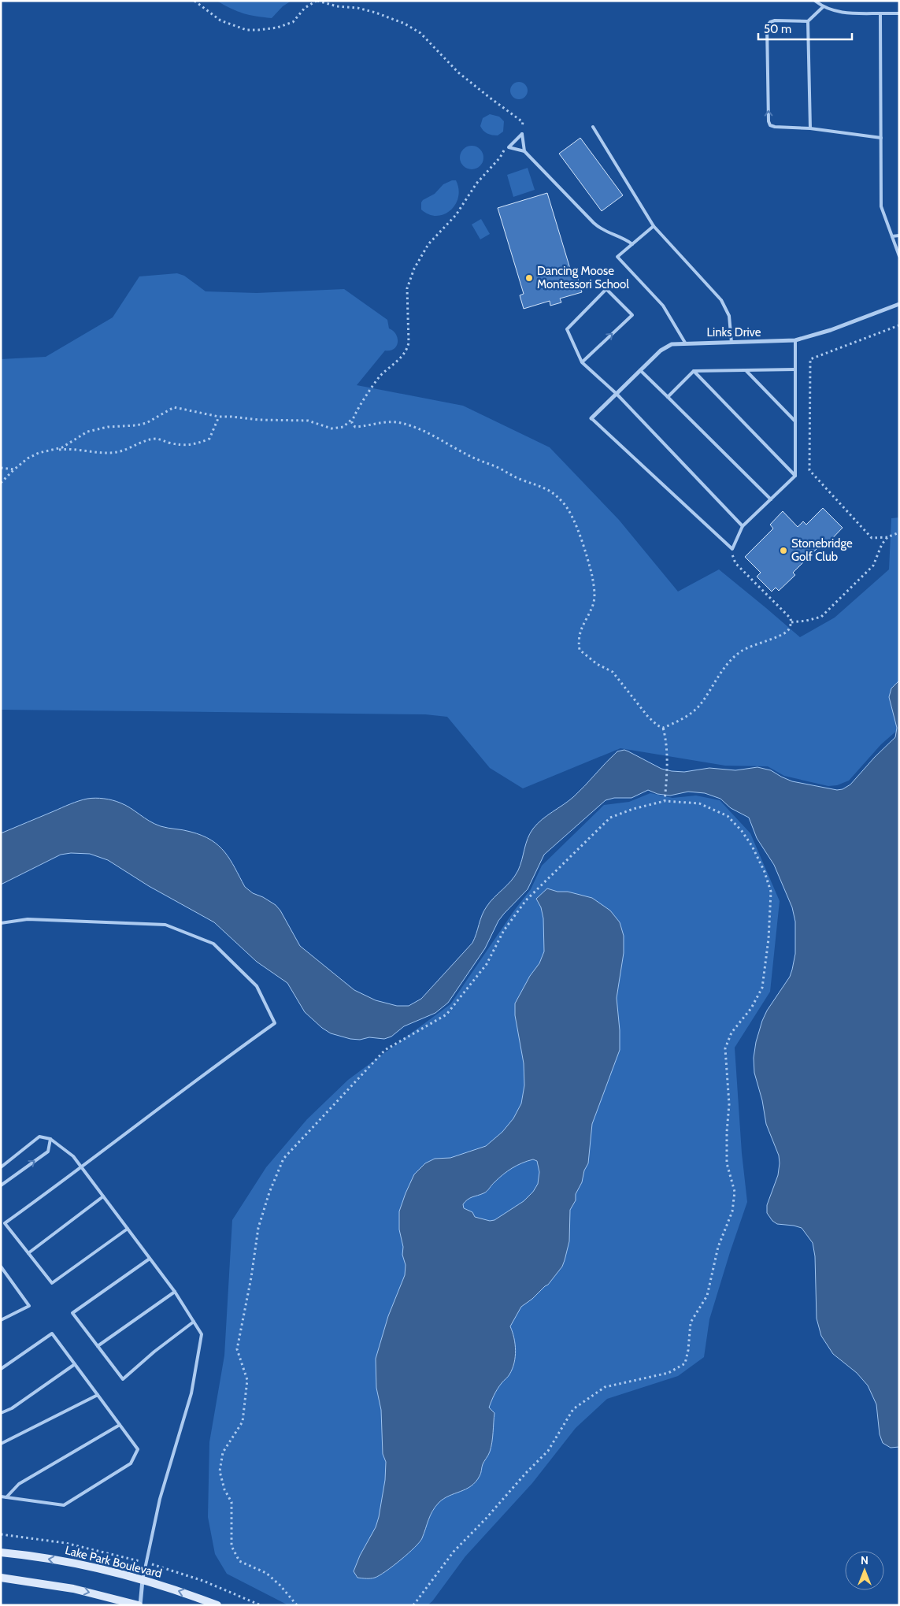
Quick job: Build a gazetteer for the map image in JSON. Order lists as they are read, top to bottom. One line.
{"streets":{"street":["Links Drive","Lake Park Boulevard"]},"places":["Dancing Moose Montessori School","Stonebridge Golf Club"],"scale_bar":"50 m","north":"top"}
